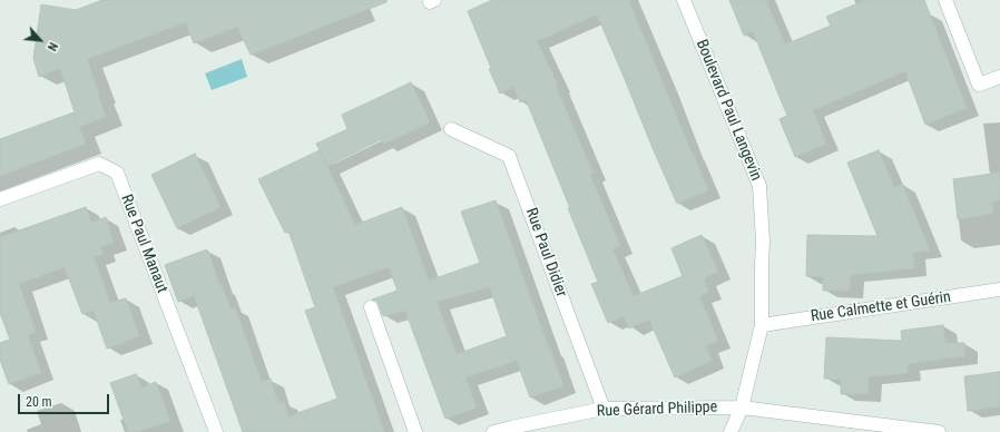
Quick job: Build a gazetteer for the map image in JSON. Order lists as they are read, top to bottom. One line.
{"streets":{"street":["Boulevard Paul Langevin","Rue Paul Manaut","Rue Paul Didier","Rue Calmette et Guérin","Rue Gérard Philippe"]},"crossings":[["Boulevard Paul Langevin","Rue Calmette et Guérin"],["Boulevard Paul Langevin","Rue Gérard Philippe"],["Rue Paul Didier","Rue Gérard Philippe"]],"scale_bar":"20 m","north":"bottom right"}
